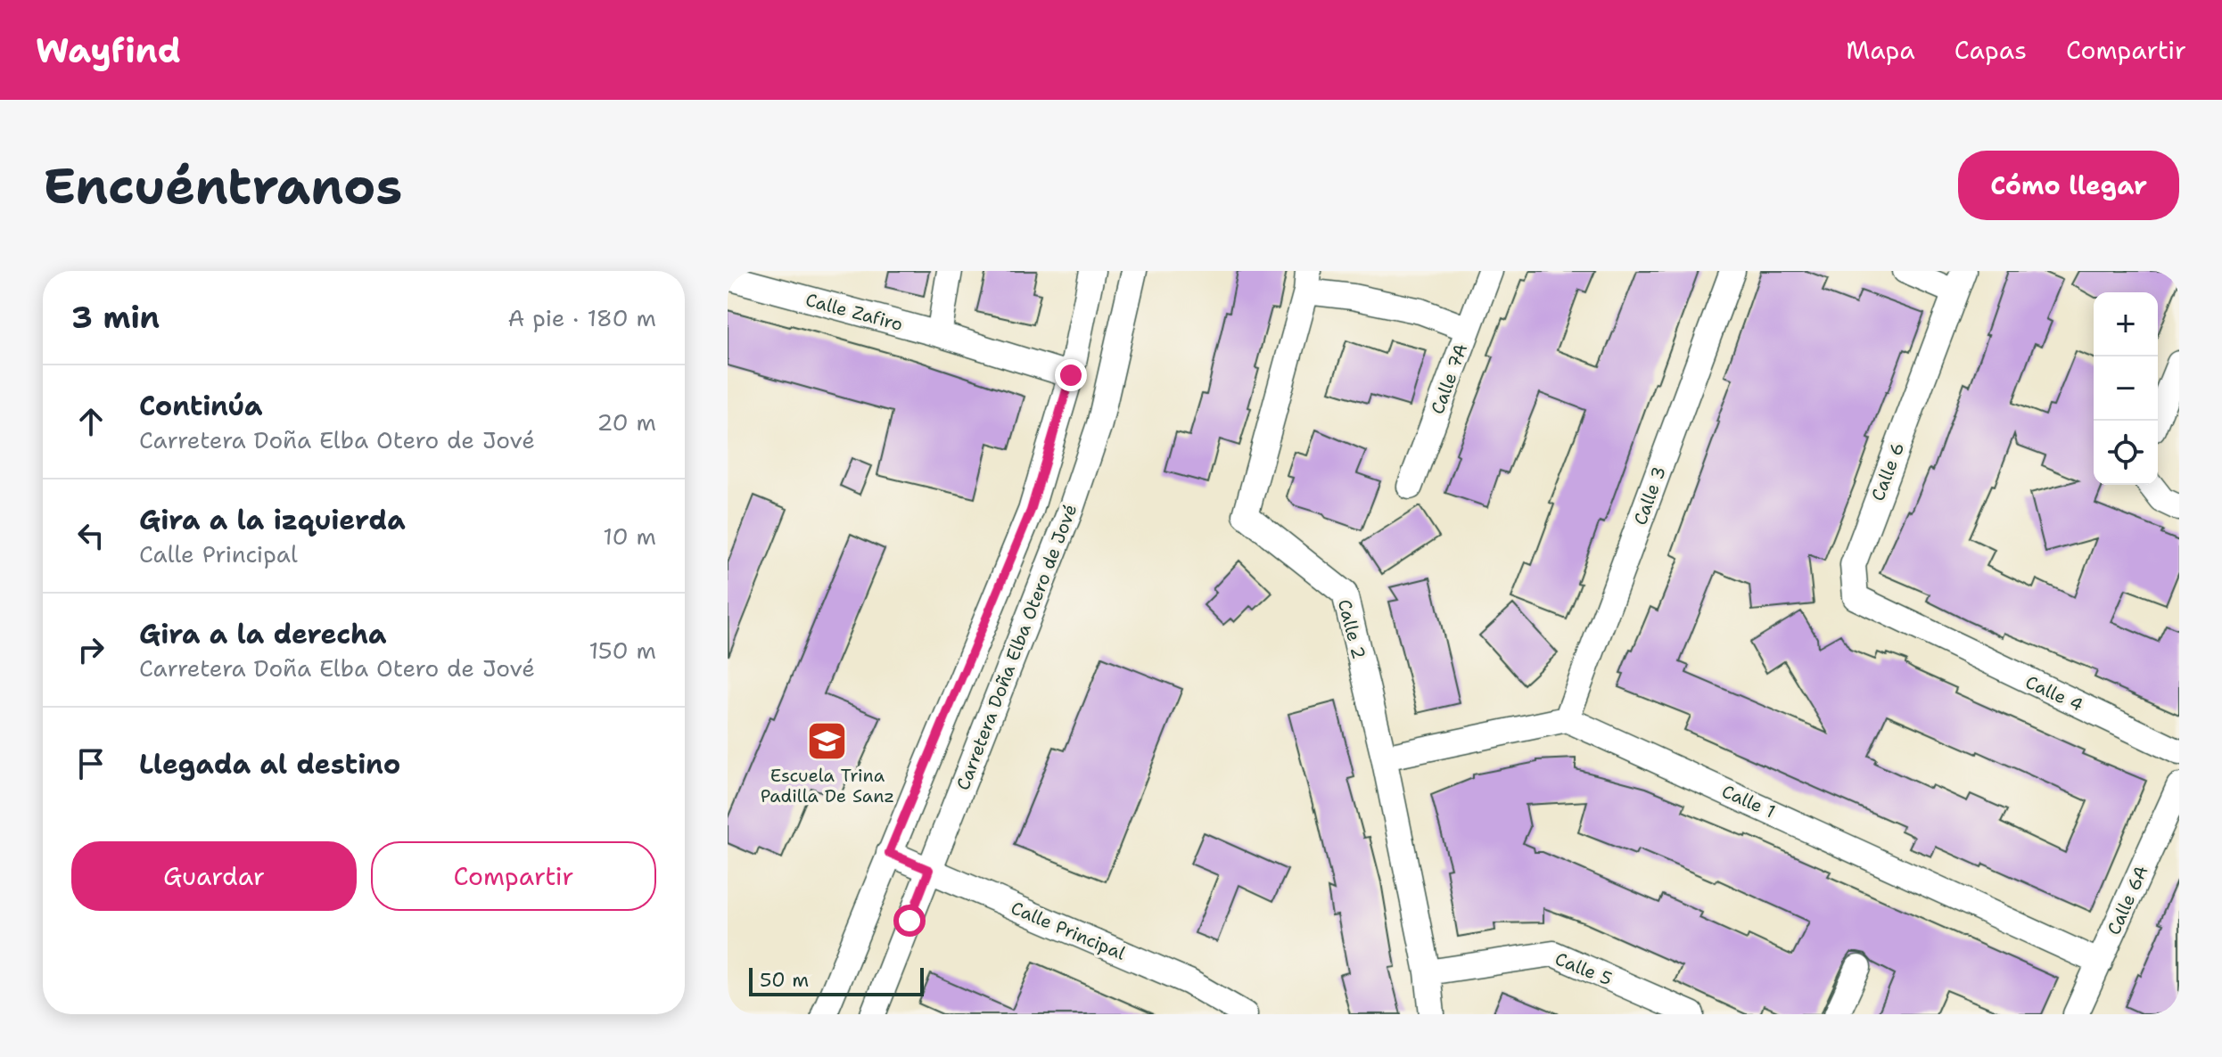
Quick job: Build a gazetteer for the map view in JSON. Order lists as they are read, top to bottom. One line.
{"streets":{"street":["Calle Zafiro","Calle 7A","Calle 6","Calle 3","Calle 2","Carretera Doña Elba Otero de Jové","Calle 4","Calle 1","Calle 6A","Calle Principal","Calle 5"]},"crossings":[["Calle Zafiro","Carretera Doña Elba Otero de Jové"],["Calle 7A","Calle 2"],["Calle 6","Calle 4"],["Calle 3","Calle 1"],["Calle 2","Calle 5"],["Carretera Doña Elba Otero de Jové","Calle Principal"],["Calle 1","Calle 6A"]],"places":{"school or university":["Escuela Trina Padilla De Sanz"]},"scale_bar":"50 m","page":{"header":"Wayfind","nav":["Mapa","Capas","Compartir"],"buttons":["Cómo llegar",["Guardar","Compartir"]],"title":"Encuéntranos","heading":["3 min","A pie · 180 m"],"map_buttons":["+","−"],"list":[["Continúa","Carretera Doña Elba Otero de Jové","20 m"],["Gira a la izquierda","Calle Principal","10 m"],["Gira a la derecha","Carretera Doña Elba Otero de Jové","150 m"],"Llegada al destino"],"scale":"50 m"}}
